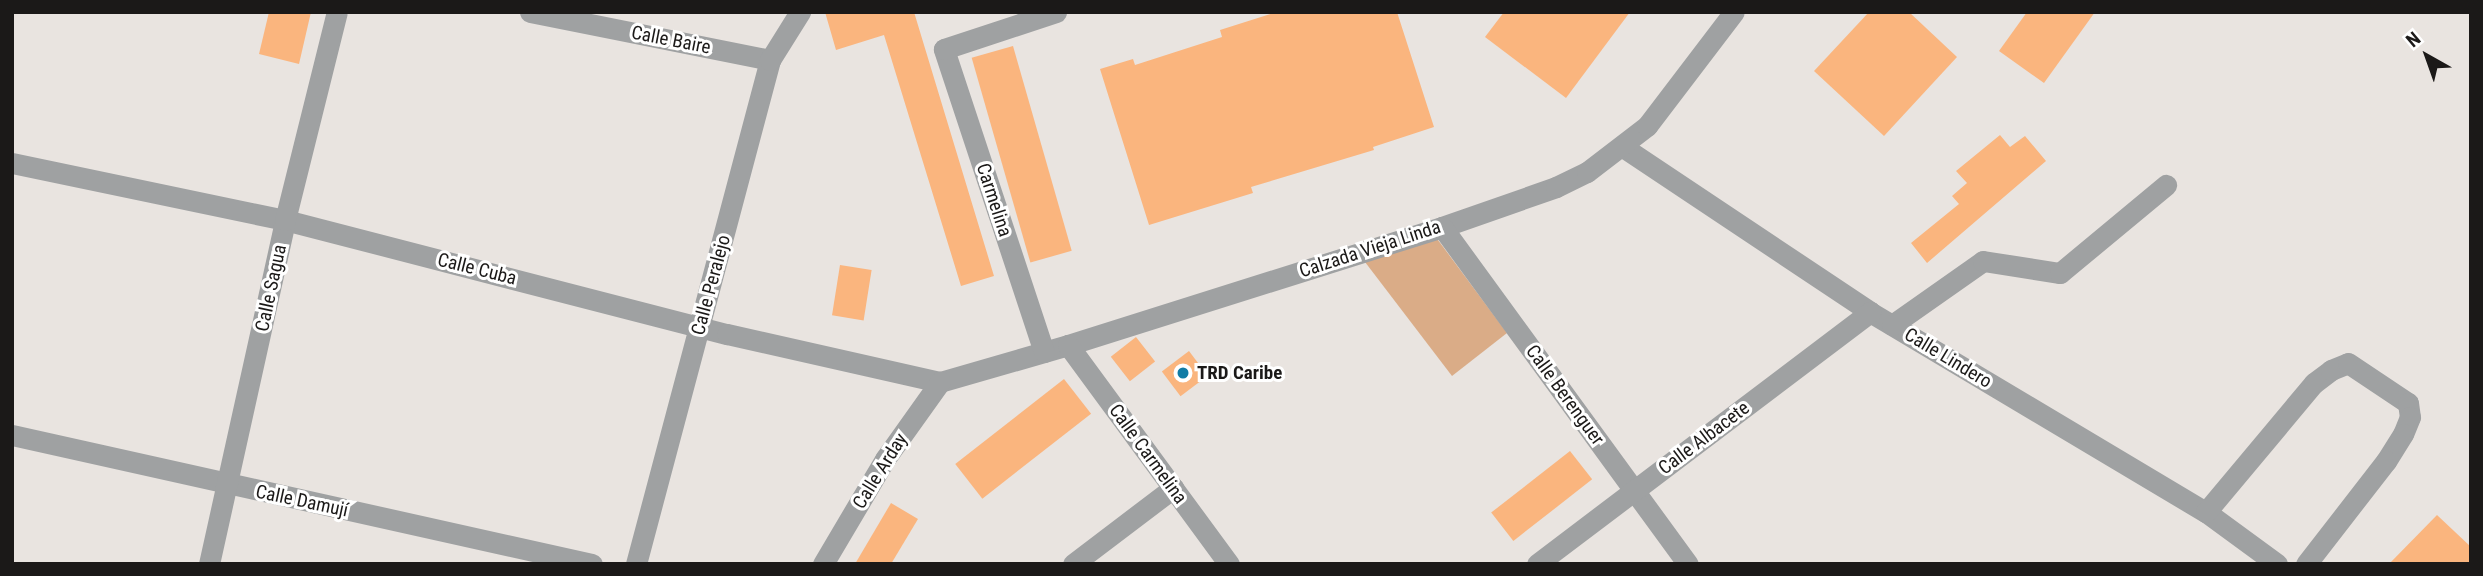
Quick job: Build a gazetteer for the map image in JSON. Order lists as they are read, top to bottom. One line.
{"streets":{"street":["Calle Baire","Carmelina","Calzada Vieja Linda","Calle Cuba","Calle Peralejo","Calle Sagua","Calle Lindero","Calle Berenguer","Calle Albacete","Calle Carmelina","Calle Arday","Calle Damují"]},"crossings":[["Calle Baire","Calle Peralejo"],["Carmelina","Calzada Vieja Linda"],["Calzada Vieja Linda","Calle Cuba"],["Calzada Vieja Linda","Calle Lindero"],["Calzada Vieja Linda","Calle Berenguer"],["Calzada Vieja Linda","Calle Carmelina"],["Calzada Vieja Linda","Calle Arday"],["Calle Cuba","Calle Peralejo"],["Calle Cuba","Calle Sagua"],["Calle Cuba","Calle Arday"],["Calle Sagua","Calle Damují"],["Calle Lindero","Calle Albacete"],["Calle Berenguer","Calle Albacete"]],"places":["TRD Caribe"],"north":"top left"}
